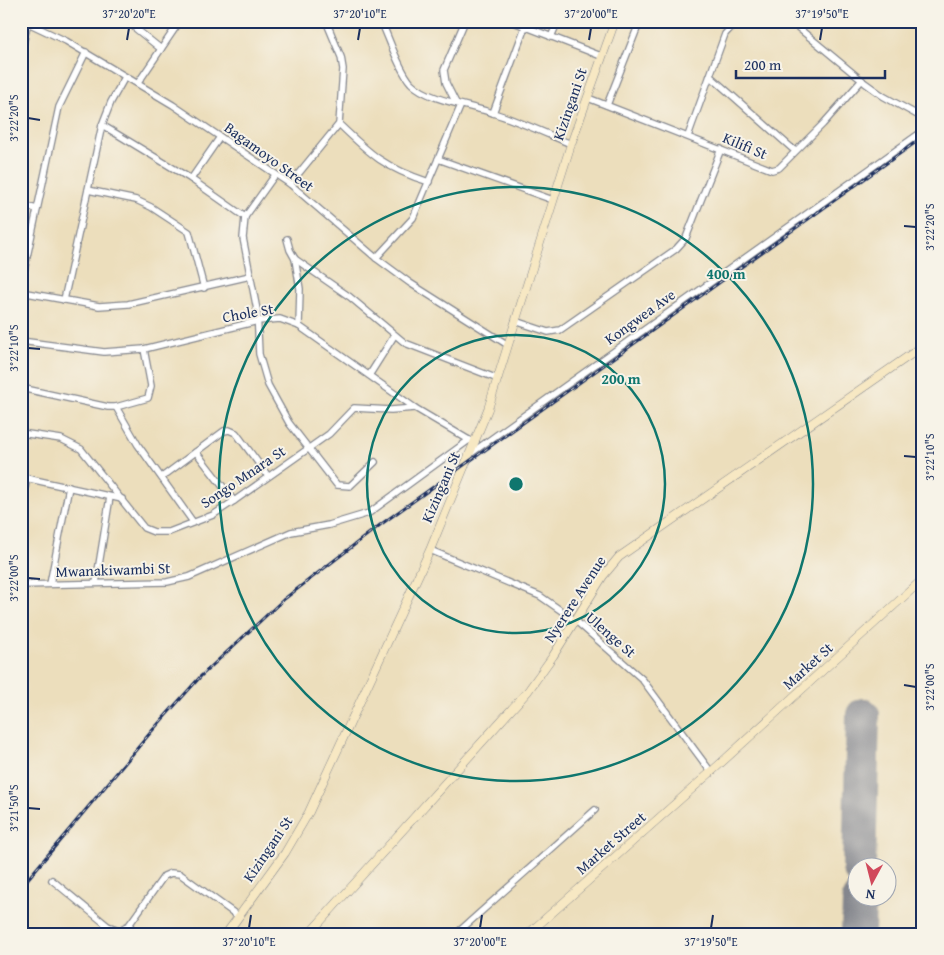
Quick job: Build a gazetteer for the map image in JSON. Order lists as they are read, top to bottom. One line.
{"streets":{"street":["Kizingani St","Kilifi St","Bagamoyo Street","Chole St","Kongwea Ave","Songo Mnara St","Mwanakiwambi St","Nyerere Avenue","Ulenge St","Market St","Market Street"]},"crossings":[["Kizingani St","Kilifi St"],["Kizingani St","Bagamoyo Street"],["Kizingani St","Chole St"],["Kizingani St","Kongwea Ave"],["Kizingani St","Mwanakiwambi St"],["Kizingani St","Ulenge St"],["Chole St","Songo Mnara St"],["Chole St","Mwanakiwambi St"],["Nyerere Avenue","Ulenge St"],["Ulenge St","Market St"],["Ulenge St","Market Street"],["Market St","Market Street"]],"scale_bar":"200 m","north":"bottom","coordinates":["37°20'20\"E","37°20'10\"E","37°20'00\"E","37°19'50\"E","3°22'20\"S","3°22'10\"S","3°22'00\"S","3°21'50\"S"],"rings":["400 m","200 m"]}
